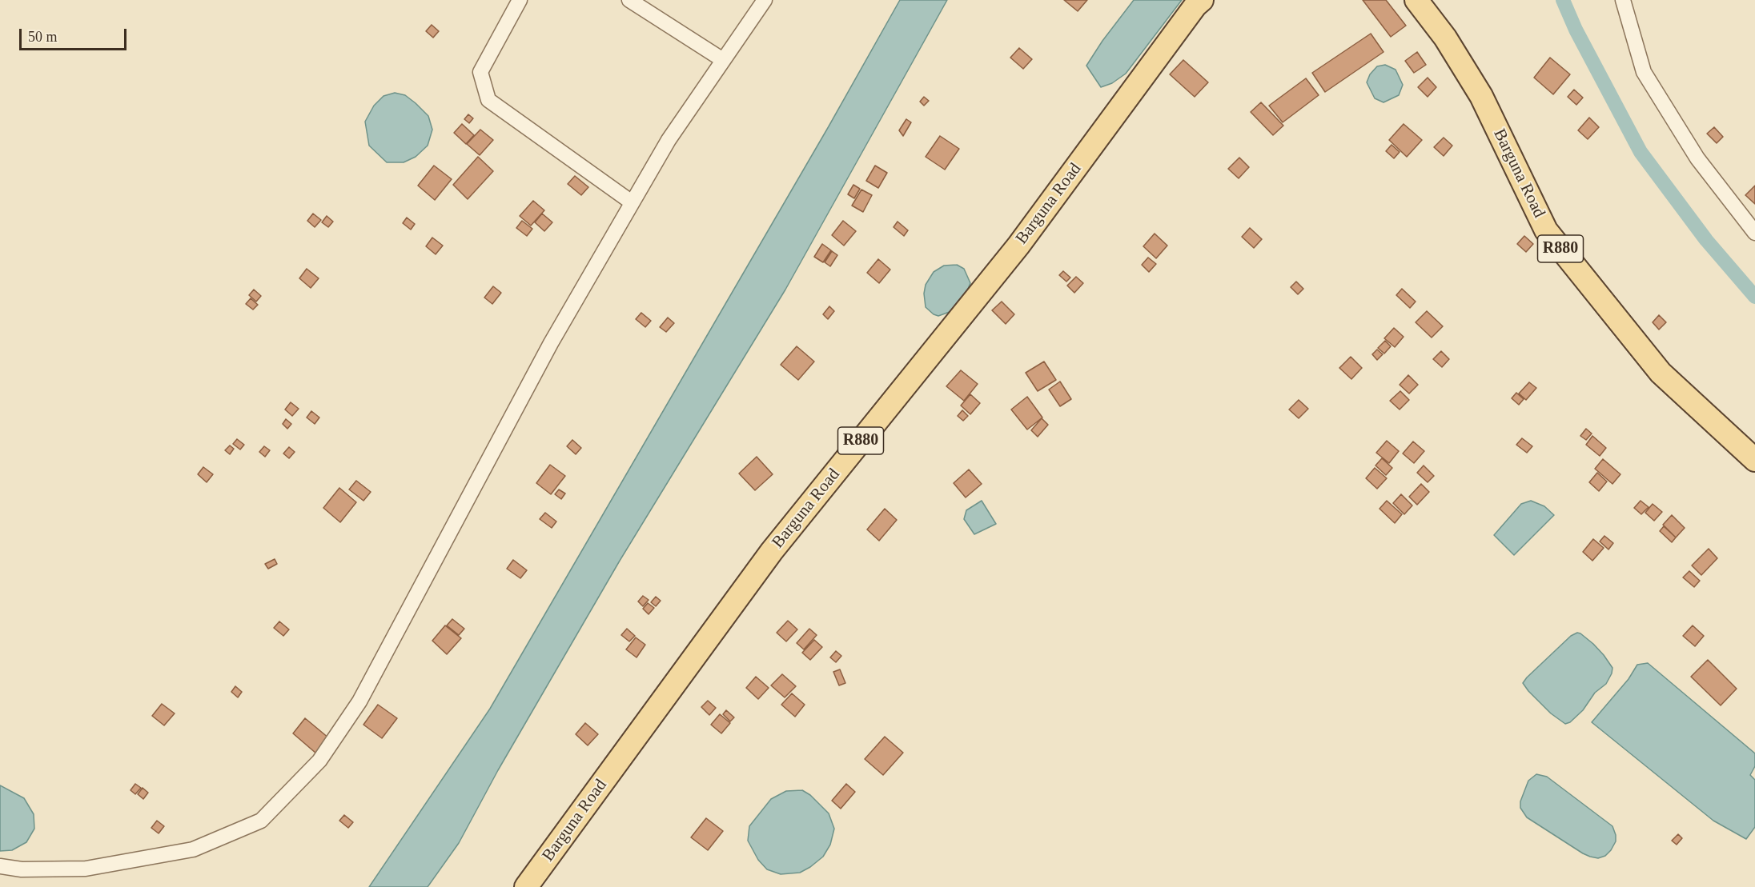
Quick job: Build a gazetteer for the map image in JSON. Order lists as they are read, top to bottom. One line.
{"streets":{"main road":["Barguna Road","R880"]},"scale_bar":"50 m"}
